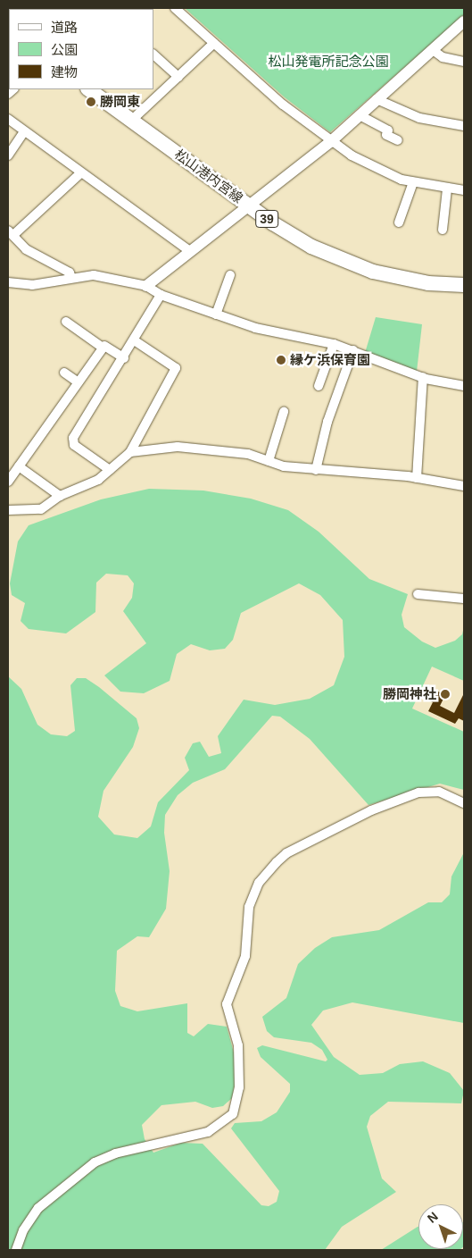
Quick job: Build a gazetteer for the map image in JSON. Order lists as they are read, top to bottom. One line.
{"streets":{"main road":["松山港内宮線","39"]},"parks":["松山発電所記念公園"],"places":["勝岡東","縁ケ浜保育園","勝岡神社"],"legend":["道路","公園","建物"],"north":"top left"}
